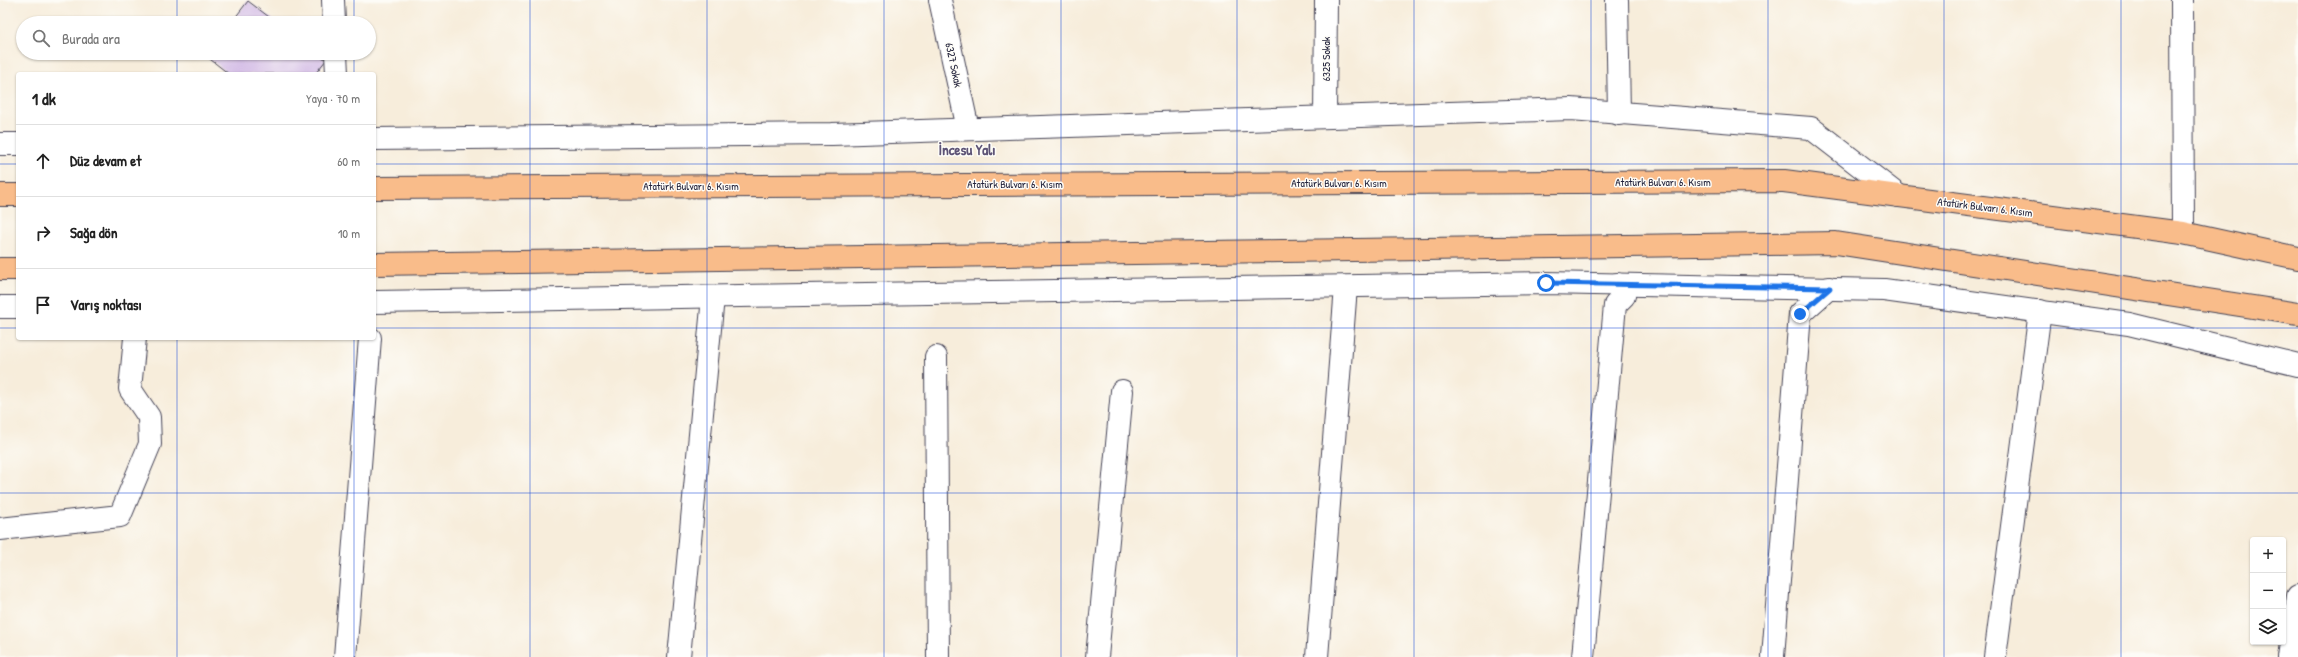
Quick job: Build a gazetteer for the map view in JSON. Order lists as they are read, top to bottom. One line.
{"streets":{"highway":["Atatürk Bulvarı 6. Kısım"],"street":["6325 Sokak","6327 Sokak"]},"districts":["İncesu Yalı"],"page":{"search":"Burada ara","heading":["1 dk","Yaya · 70 m"],"list":[["Düz devam et","60 m"],["Sağa dön","10 m"],"Varış noktası"],"map_buttons":["+","−"]}}
